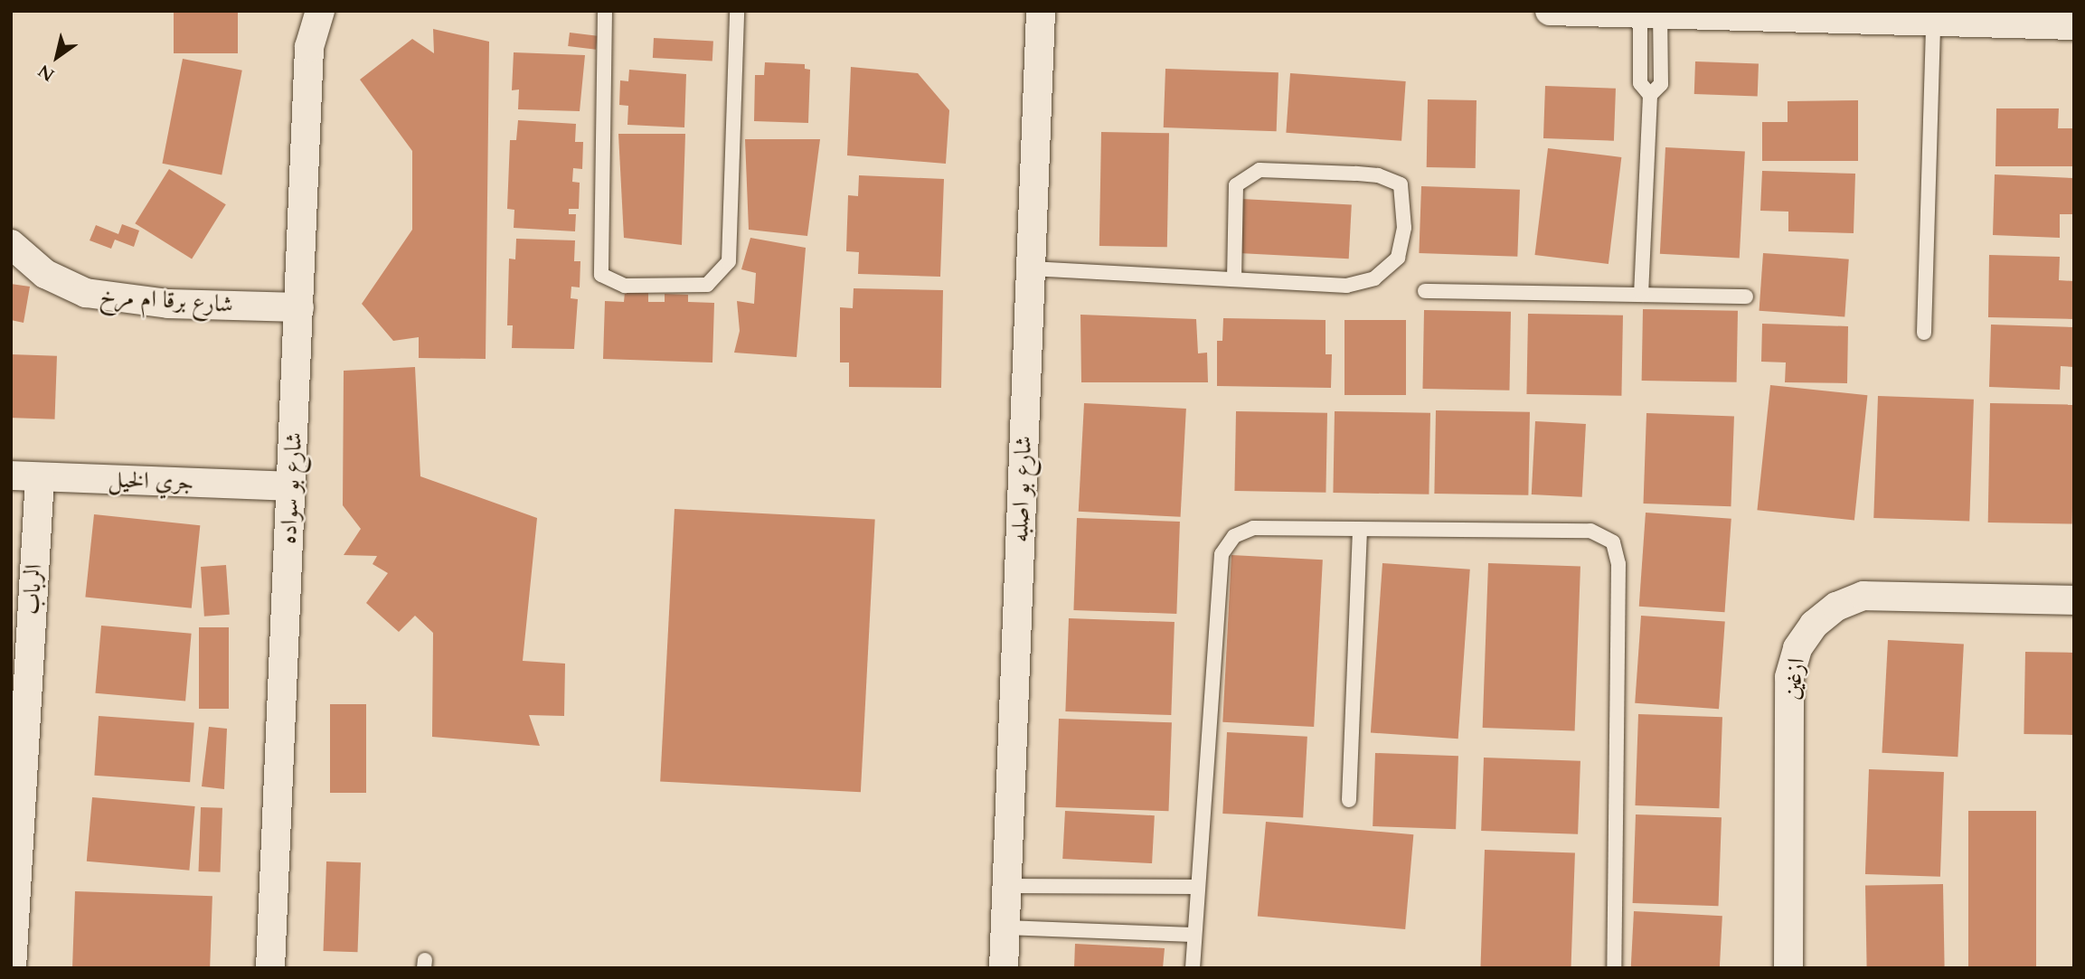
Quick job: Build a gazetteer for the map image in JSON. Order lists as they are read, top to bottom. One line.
{"streets":{"street":["شارع برقا ام مرخ","جري الخيل","شارع بو سواده","شارع بو اصلبه","الرباب","ازغين"]},"crossings":[["شارع برقا ام مرخ","شارع بو سواده"],["جري الخيل","شارع بو سواده"],["جري الخيل","الرباب"]],"north":"bottom left"}
